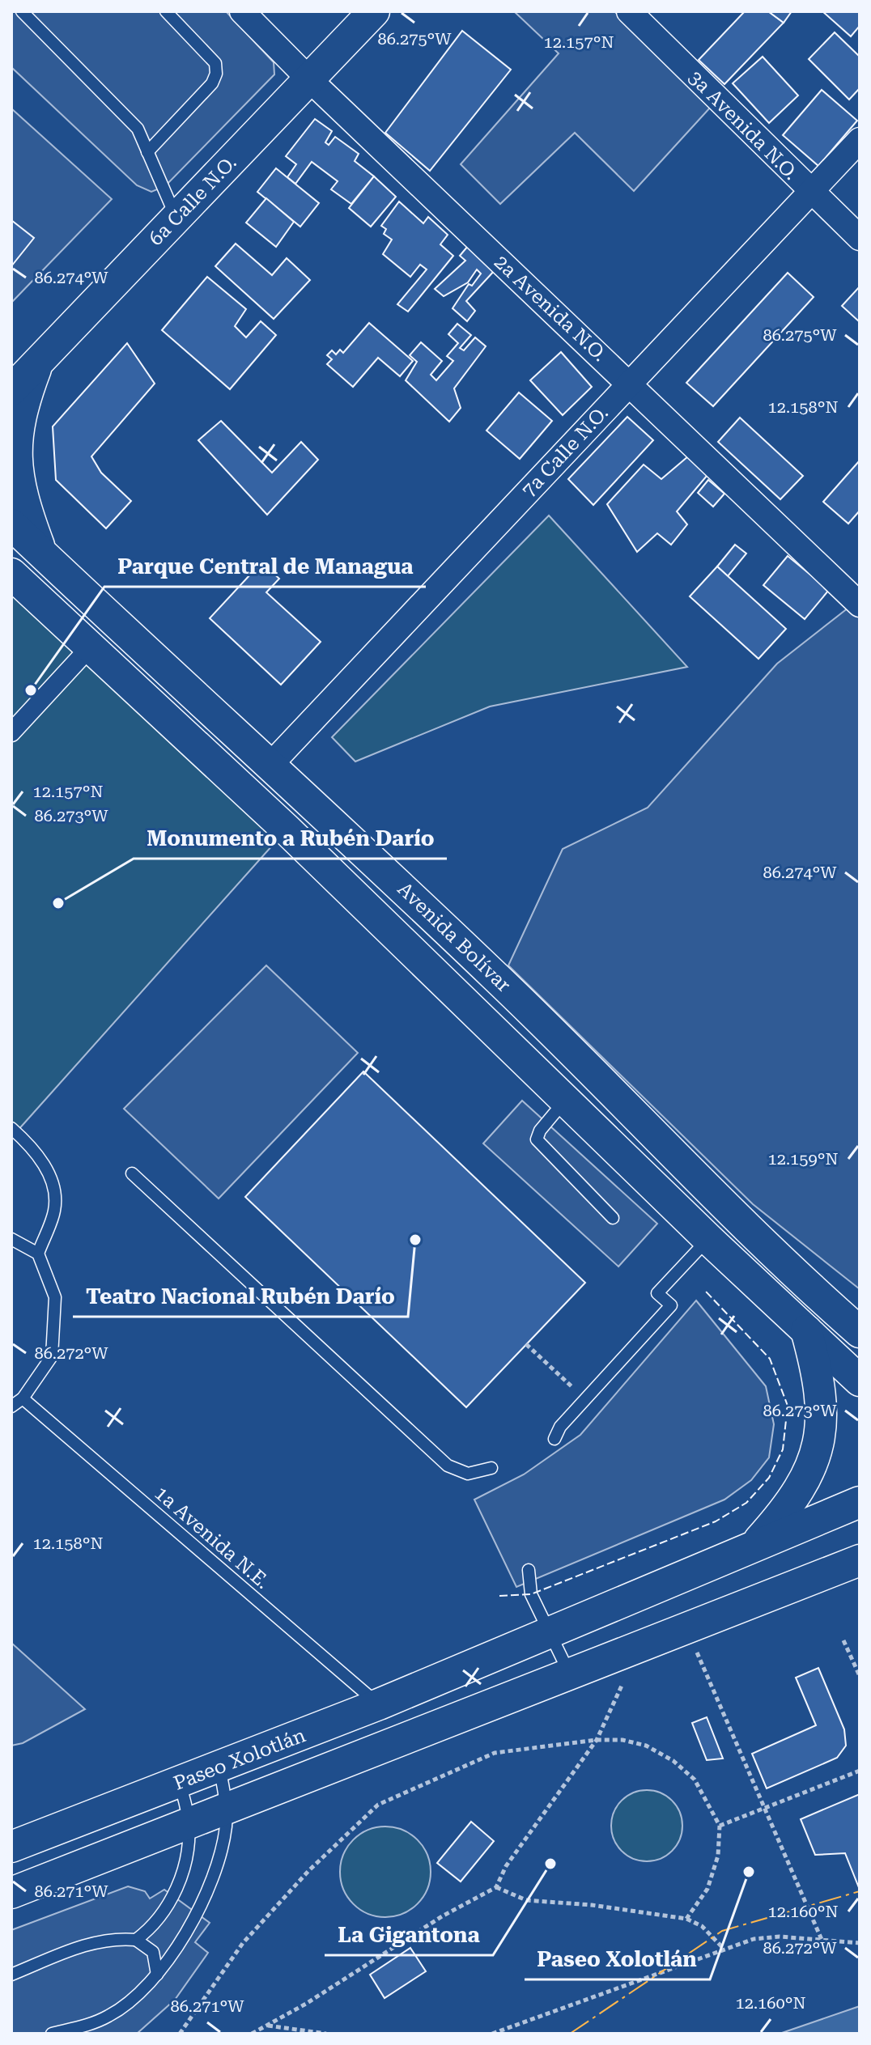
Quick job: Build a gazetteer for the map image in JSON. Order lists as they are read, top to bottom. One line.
{"streets":{"street":["3a Avenida N.O.","6a Calle N.O.","2a Avenida N.O.","7a Calle N.O.","Avenida Bolívar","Paseo Xolotlán"],"lane":["1a Avenida N.E."]},"crossings":[["3a Avenida N.O.","7a Calle N.O."],["6a Calle N.O.","2a Avenida N.O."],["2a Avenida N.O.","7a Calle N.O."],["7a Calle N.O.","Avenida Bolívar"],["1a Avenida N.E.","Paseo Xolotlán"]],"places":["Parque Central de Managua","Monumento a Rubén Darío","Teatro Nacional Rubén Darío","La Gigantona","Paseo Xolotlán"],"coordinates":["86.275°W","12.157°N","86.274°W","12.158°N","86.273°W","12.159°N","86.272°W","86.271°W","12.160°N"]}
